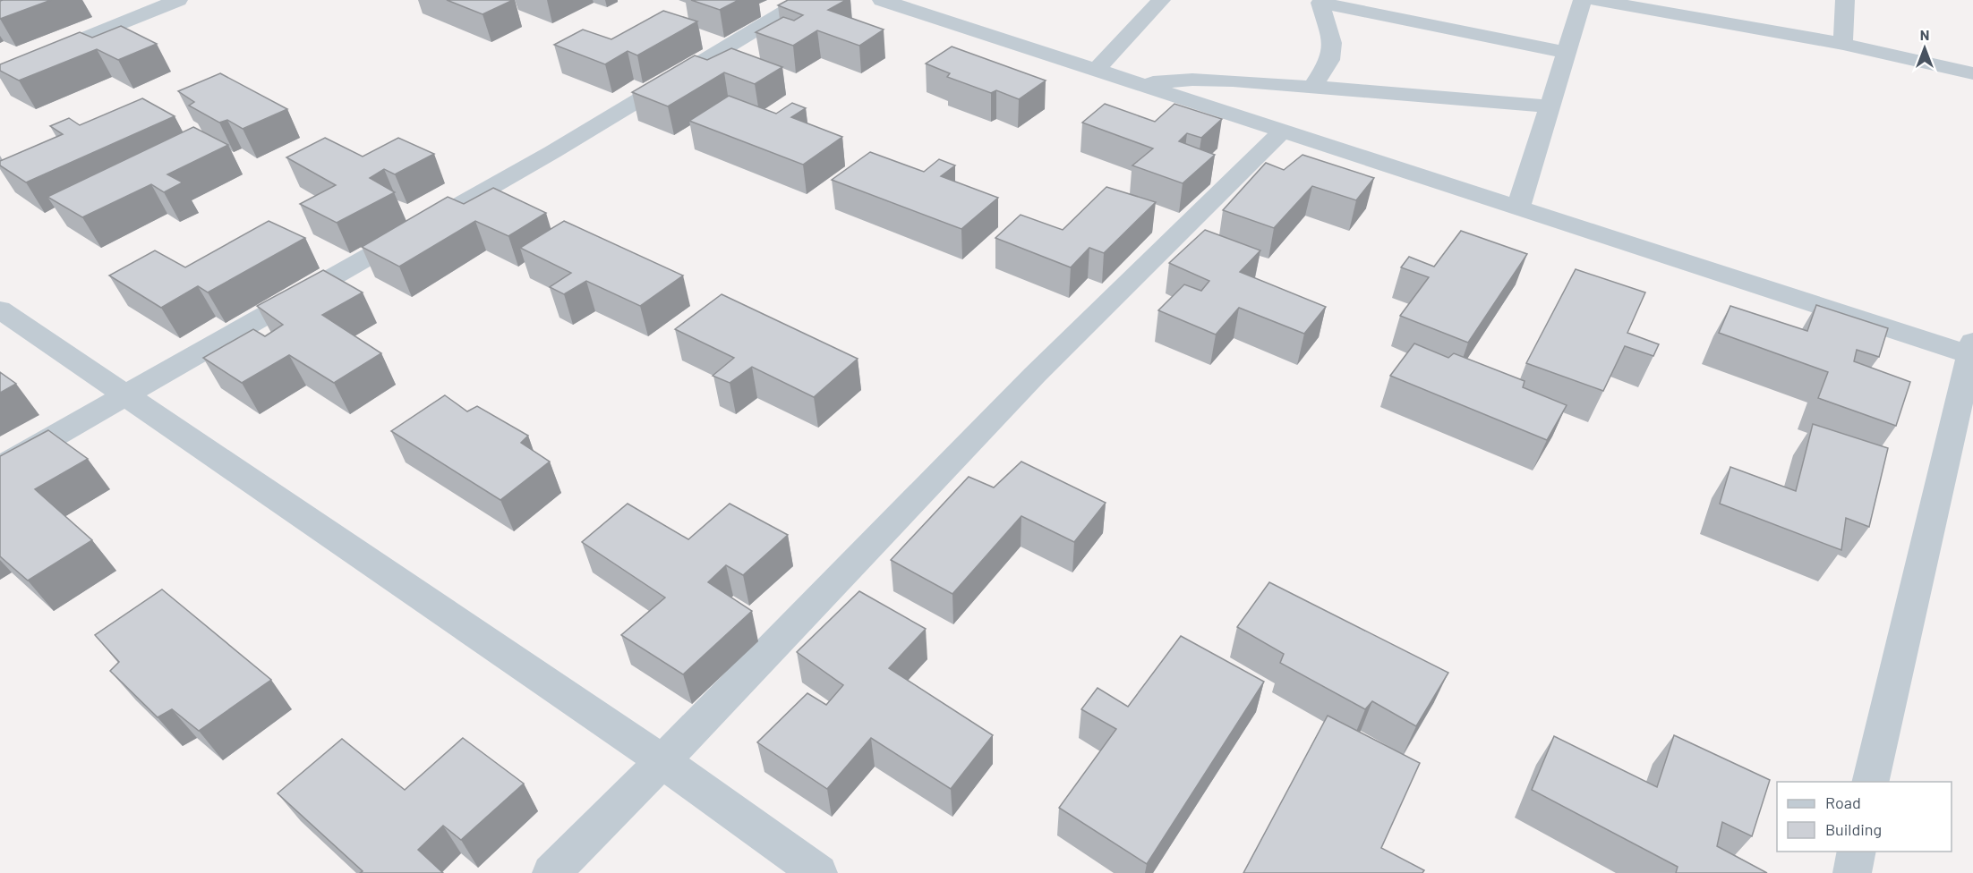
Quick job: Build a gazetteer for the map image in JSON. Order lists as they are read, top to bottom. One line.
{"legend":["Road","Building"],"north":"top"}
